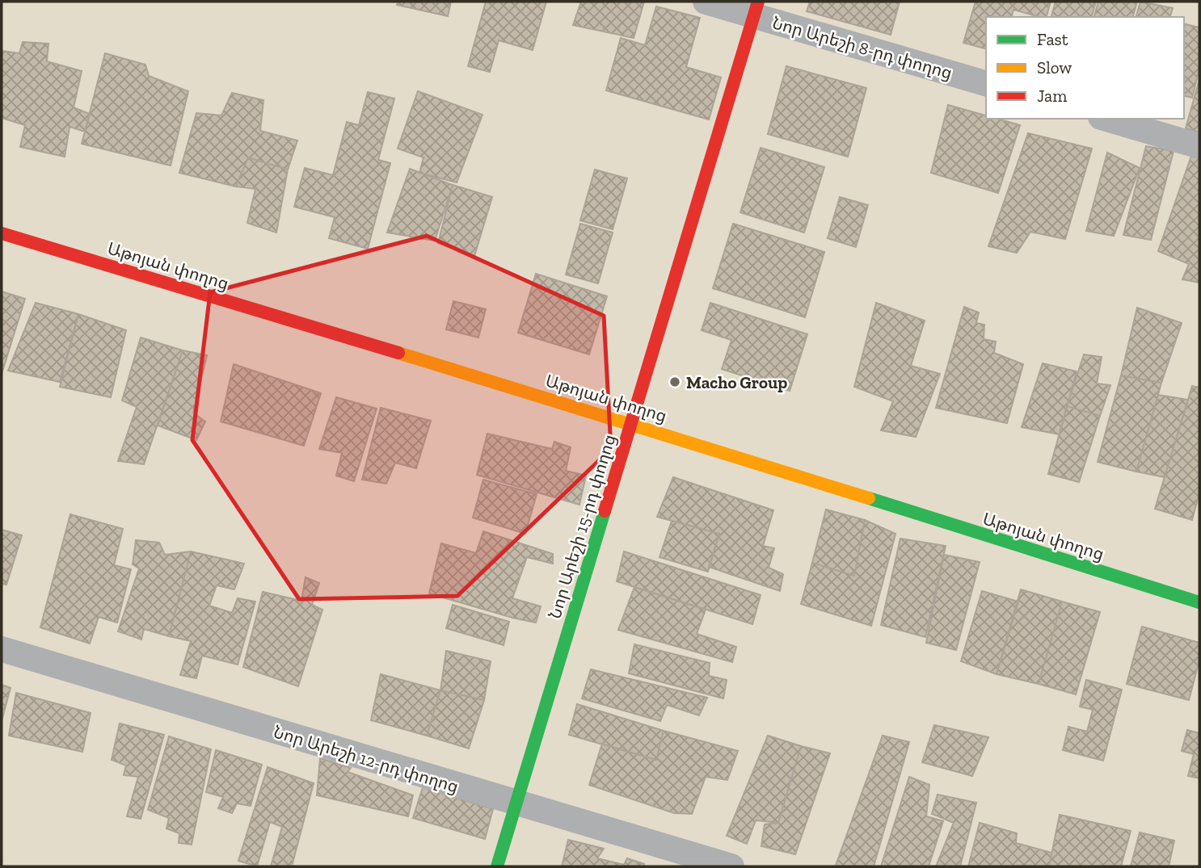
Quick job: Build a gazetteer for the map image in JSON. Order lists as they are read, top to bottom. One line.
{"streets":{"main road":["Աթոյան փողոց","Նոր Արեշի 15-րդ փողոց"],"street":["Նոր Արեշի 8-րդ փողոց","Նոր Արեշի 12-րդ փողոց"]},"crossings":[["Նոր Արեշի 8-րդ փողոց","Նոր Արեշի 15-րդ փողոց"],["Աթոյան փողոց","Նոր Արեշի 15-րդ փողոց"],["Նոր Արեշի 15-րդ փողոց","Նոր Արեշի 12-րդ փողոց"]],"places":["Macho Group"],"legend":["Fast","Slow","Jam"]}
